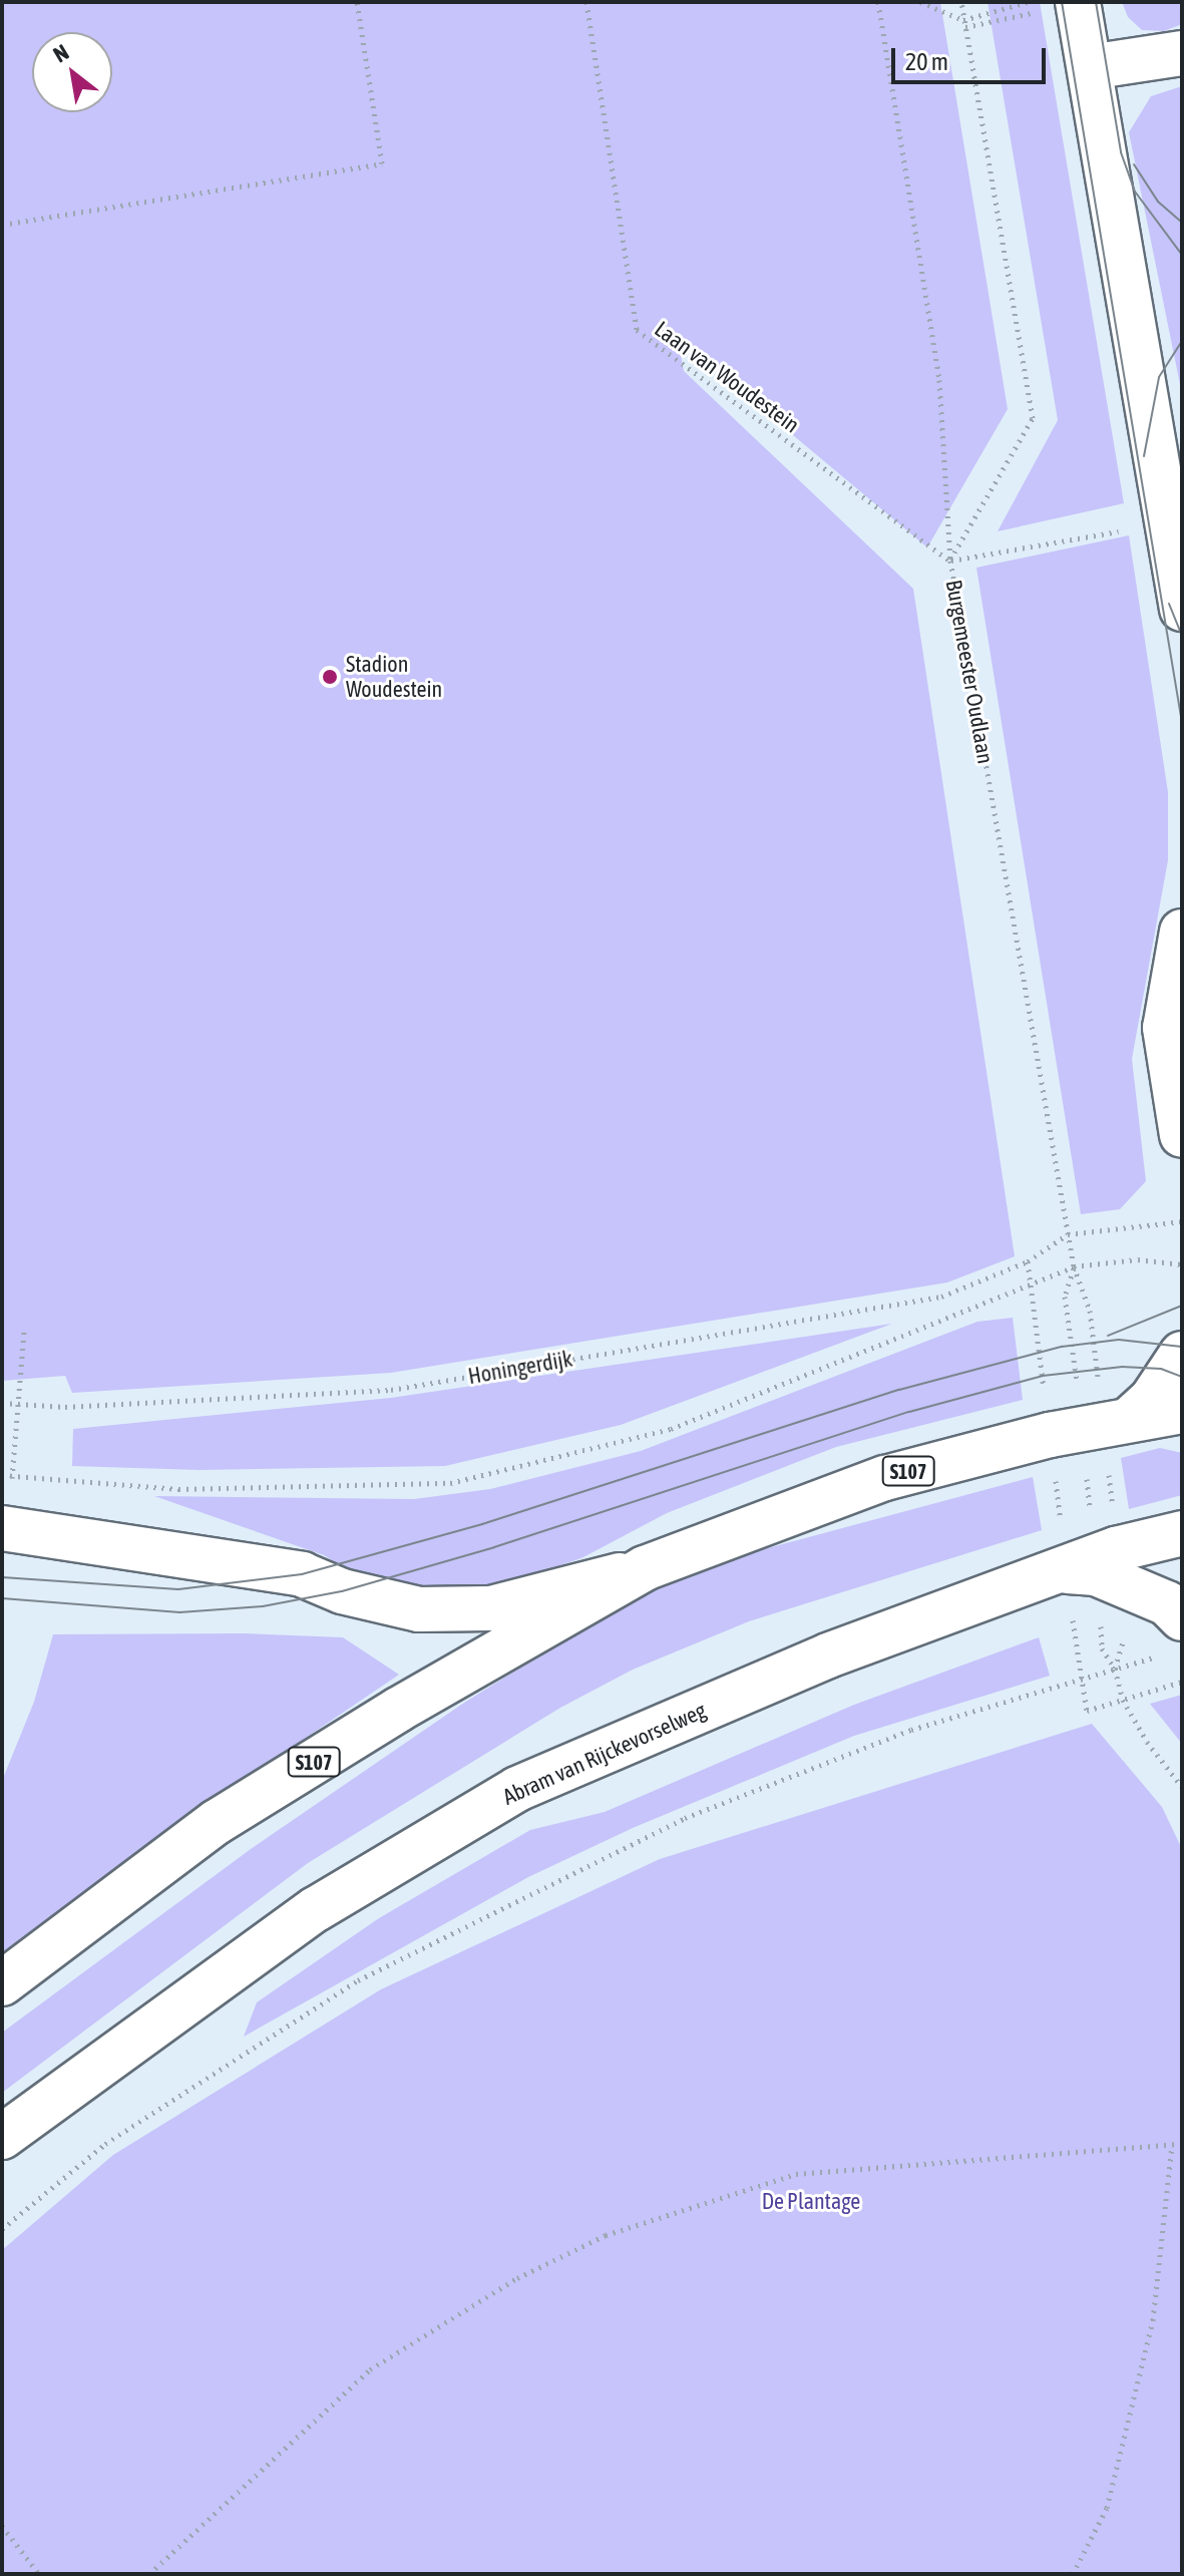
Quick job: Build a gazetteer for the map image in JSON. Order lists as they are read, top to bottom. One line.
{"streets":{"main road":["S107","Abram van Rijckevorselweg"],"path":["Laan van Woudestein","Burgemeester Oudlaan","Honingerdijk"]},"crossings":[["Laan van Woudestein","Burgemeester Oudlaan"],["Burgemeester Oudlaan","Honingerdijk"]],"parks":["De Plantage"],"places":["Stadion Woudestein"],"scale_bar":"20 m","north":"top left"}
